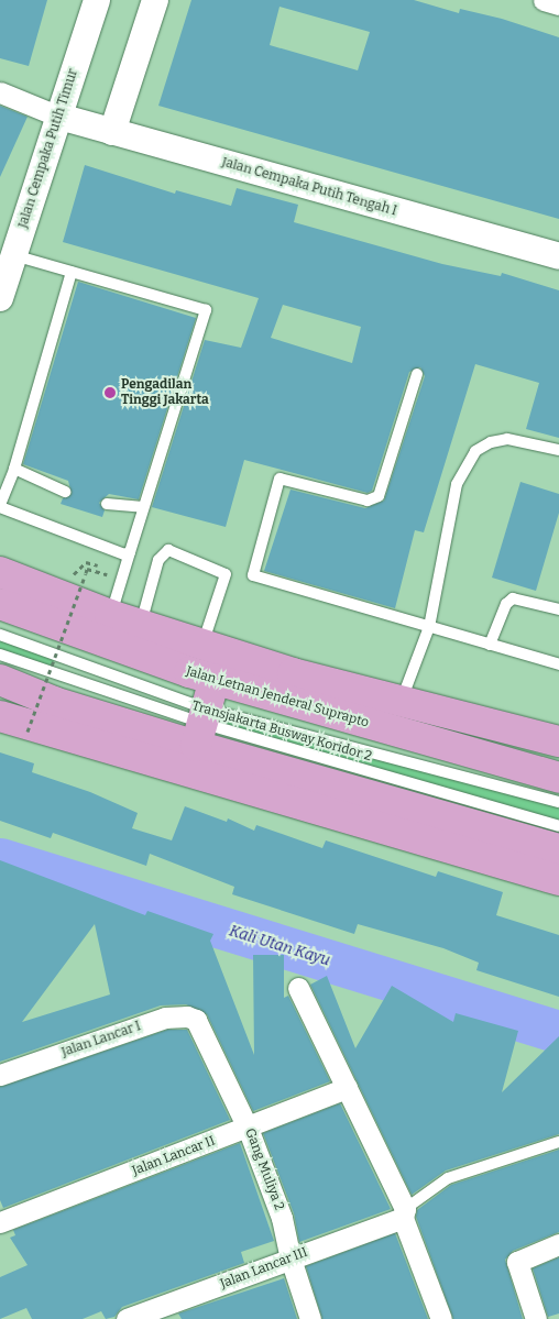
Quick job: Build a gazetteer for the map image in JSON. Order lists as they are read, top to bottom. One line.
{"streets":{"main road":["Jalan Letnan Jenderal Suprapto"],"street":["Jalan Cempaka Putih Timur","Jalan Cempaka Putih Tengah I","Jalan Lancar I","Jalan Lancar II","Gang Muliya 2","Jalan Lancar III"],"lane":["Transjakarta Busway Koridor 2"]},"crossings":[["Jalan Cempaka Putih Timur","Jalan Cempaka Putih Tengah I"],["Jalan Lancar I","Gang Muliya 2"],["Jalan Lancar II","Gang Muliya 2"],["Gang Muliya 2","Jalan Lancar III"]],"water":["Kali Utan Kayu"],"places":["Pengadilan Tinggi Jakarta"]}
